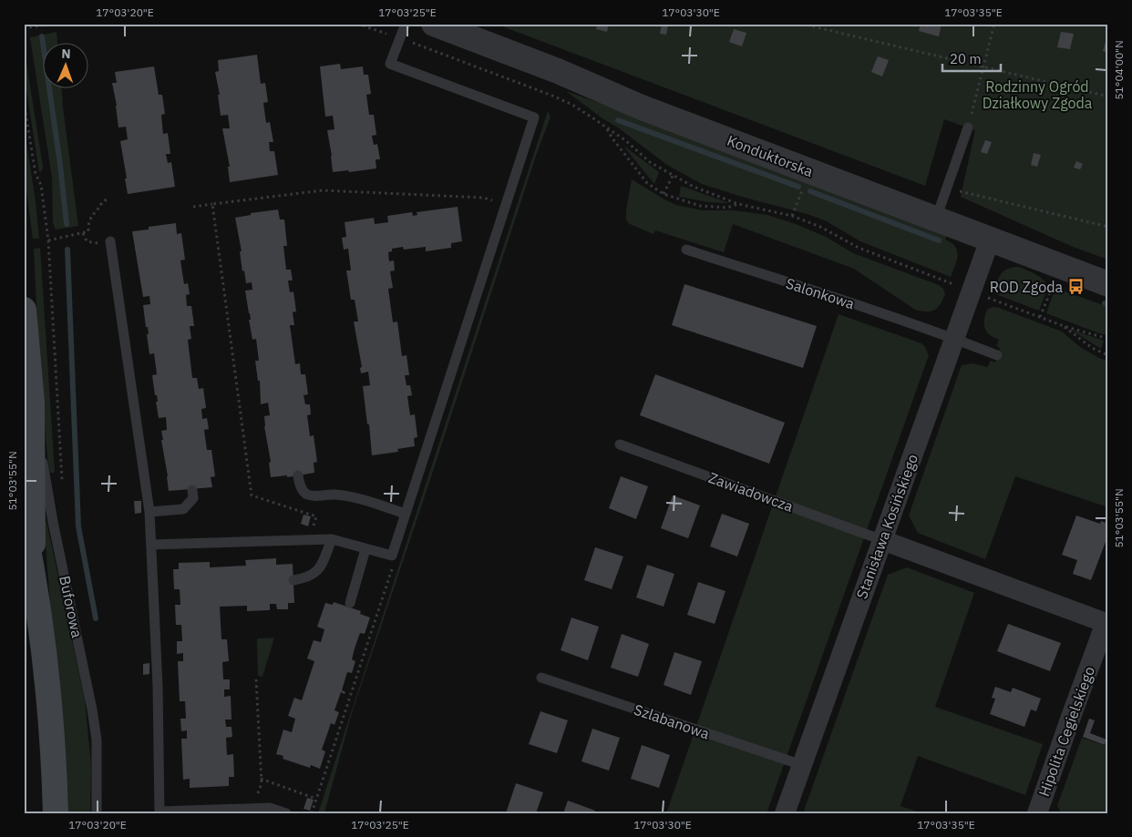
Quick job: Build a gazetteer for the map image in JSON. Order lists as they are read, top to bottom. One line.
{"streets":{"main road":["Buforowa"],"street":["Konduktorska","Stanisława Kosińskiego","Hipolita Cegielskiego"],"lane":["Salonkowa","Zawiadowcza","Szlabanowa"]},"crossings":[["Konduktorska","Stanisława Kosińskiego"],["Salonkowa","Stanisława Kosińskiego"],["Zawiadowcza","Stanisława Kosińskiego"],["Stanisława Kosińskiego","Szlabanowa"]],"parks":["Rodzinny Ogród Działkowy Zgoda"],"places":{"bus stop":["ROD Zgoda"]},"scale_bar":"20 m","north":"top","coordinates":["17°03'20\"E","17°03'25\"E","17°03'30\"E","17°03'35\"E","51°04'00\"N","51°03'55\"N"]}
